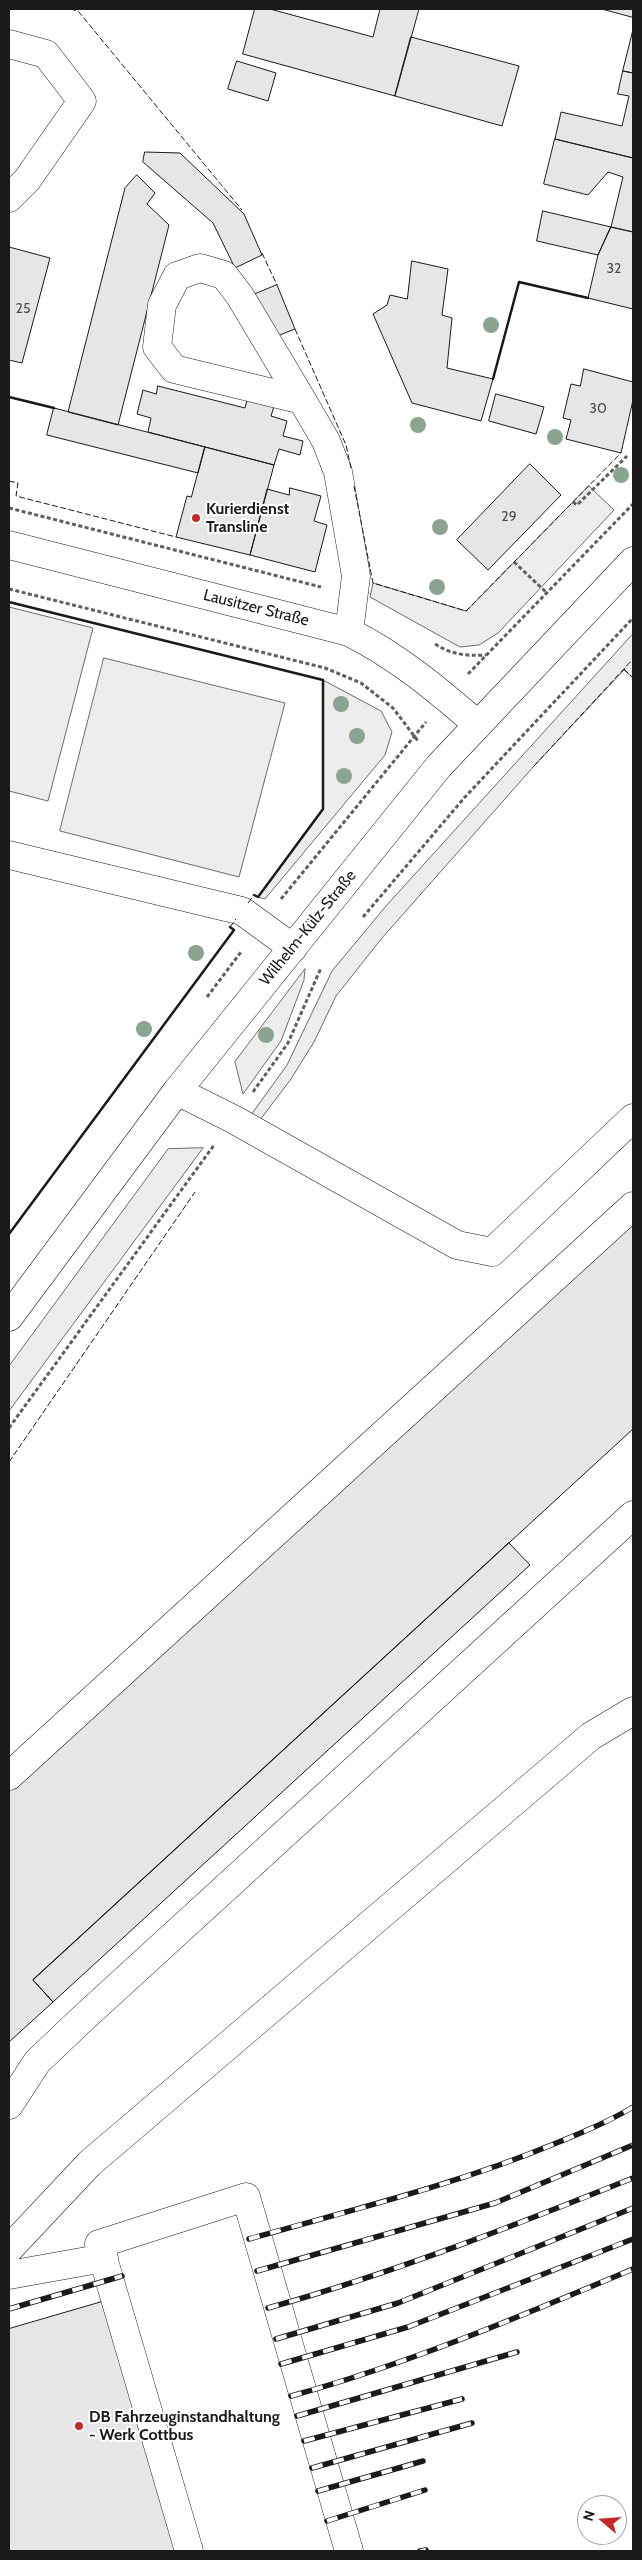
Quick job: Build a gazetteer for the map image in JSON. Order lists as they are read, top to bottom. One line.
{"streets":{"main road":["Lausitzer Straße","Wilhelm-Külz-Straße"]},"crossings":[["Lausitzer Straße","Wilhelm-Külz-Straße"]],"places":["Kurierdienst Transline","DB Fahrzeuginstandhaltung - Werk Cottbus"],"house_numbers":["32","25","30","29"],"north":"left"}
